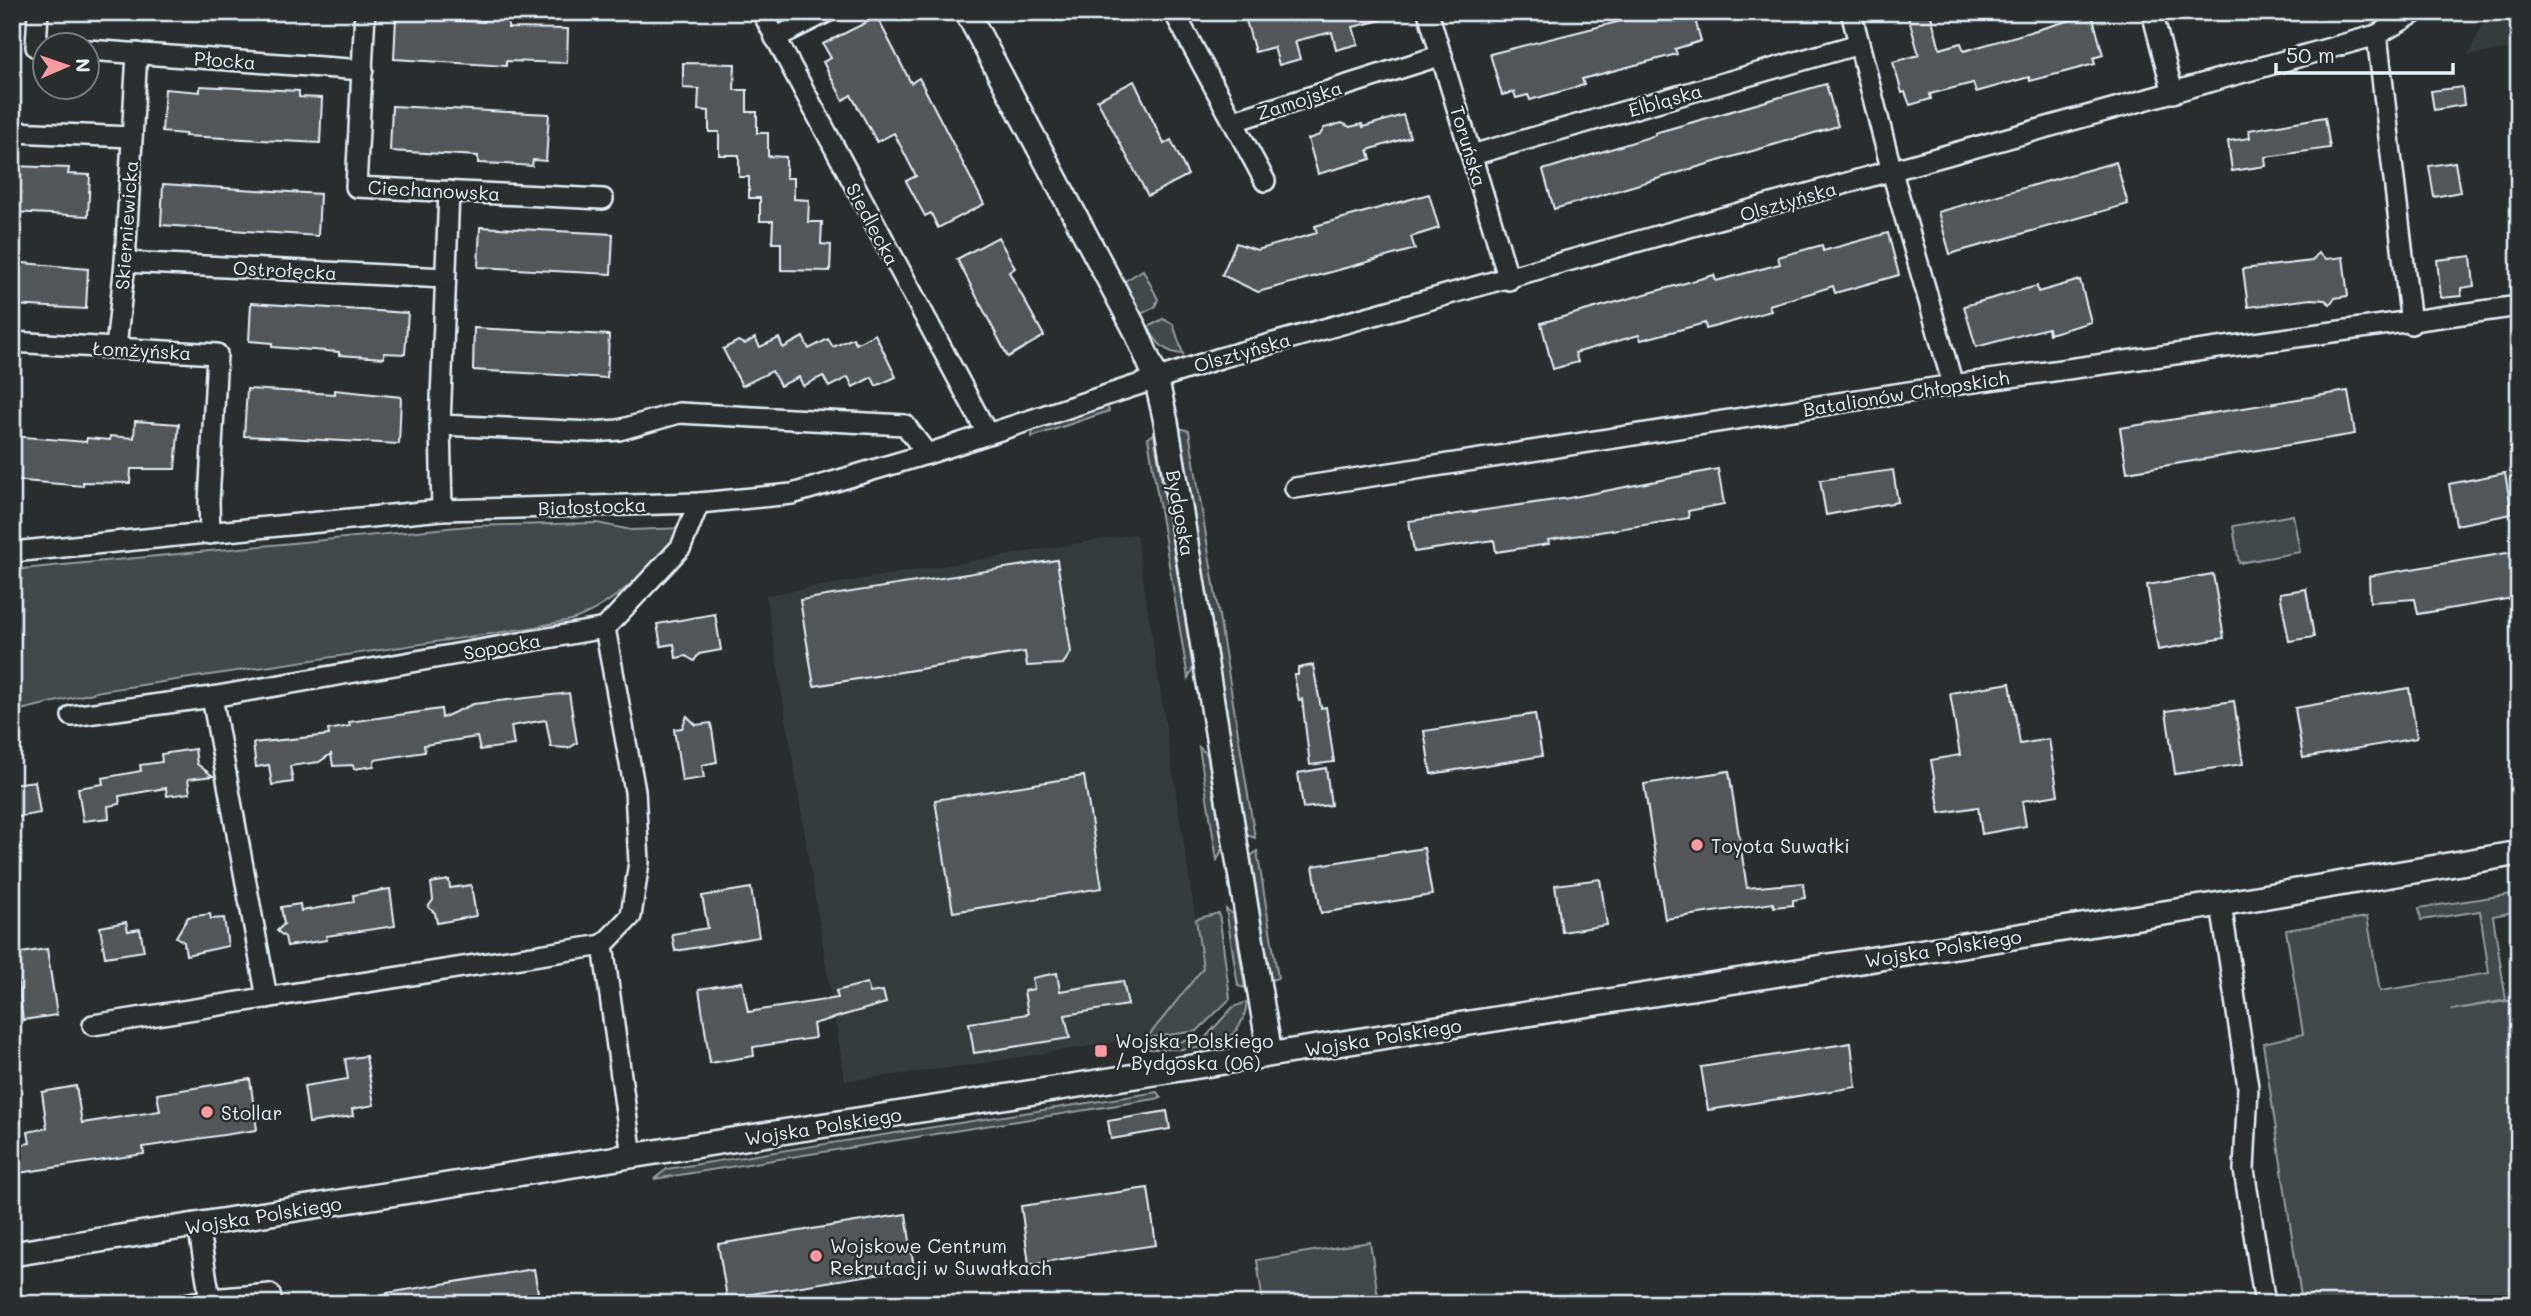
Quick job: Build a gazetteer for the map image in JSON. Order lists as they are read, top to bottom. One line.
{"streets":{"street":["Płocka","Zamojska","Elbląska","Toruńska","Ciechanowska","Olsztyńska","Siedlecka","Skierniewicka","Ostrołęcka","Łomżyńska","Batalionów Chłopskich","Białostocka","Bydgoska","Sopocka","Wojska Polskiego"]},"crossings":[["Płocka","Ciechanowska"],["Zamojska","Toruńska"],["Elbląska","Toruńska"],["Toruńska","Olsztyńska"],["Olsztyńska","Białostocka"],["Olsztyńska","Bydgoska"],["Siedlecka","Białostocka"],["Skierniewicka","Ostrołęcka"],["Skierniewicka","Łomżyńska"],["Łomżyńska","Białostocka"],["Białostocka","Bydgoska"],["Bydgoska","Wojska Polskiego"]],"places":{"other":["Toyota Suwałki","Stollar","Wojskowe Centrum Rekrutacji w Suwałkach"],"transit":["Wojska Polskiego / Bydgoska (06)"]},"scale_bar":"50 m","north":"right"}
